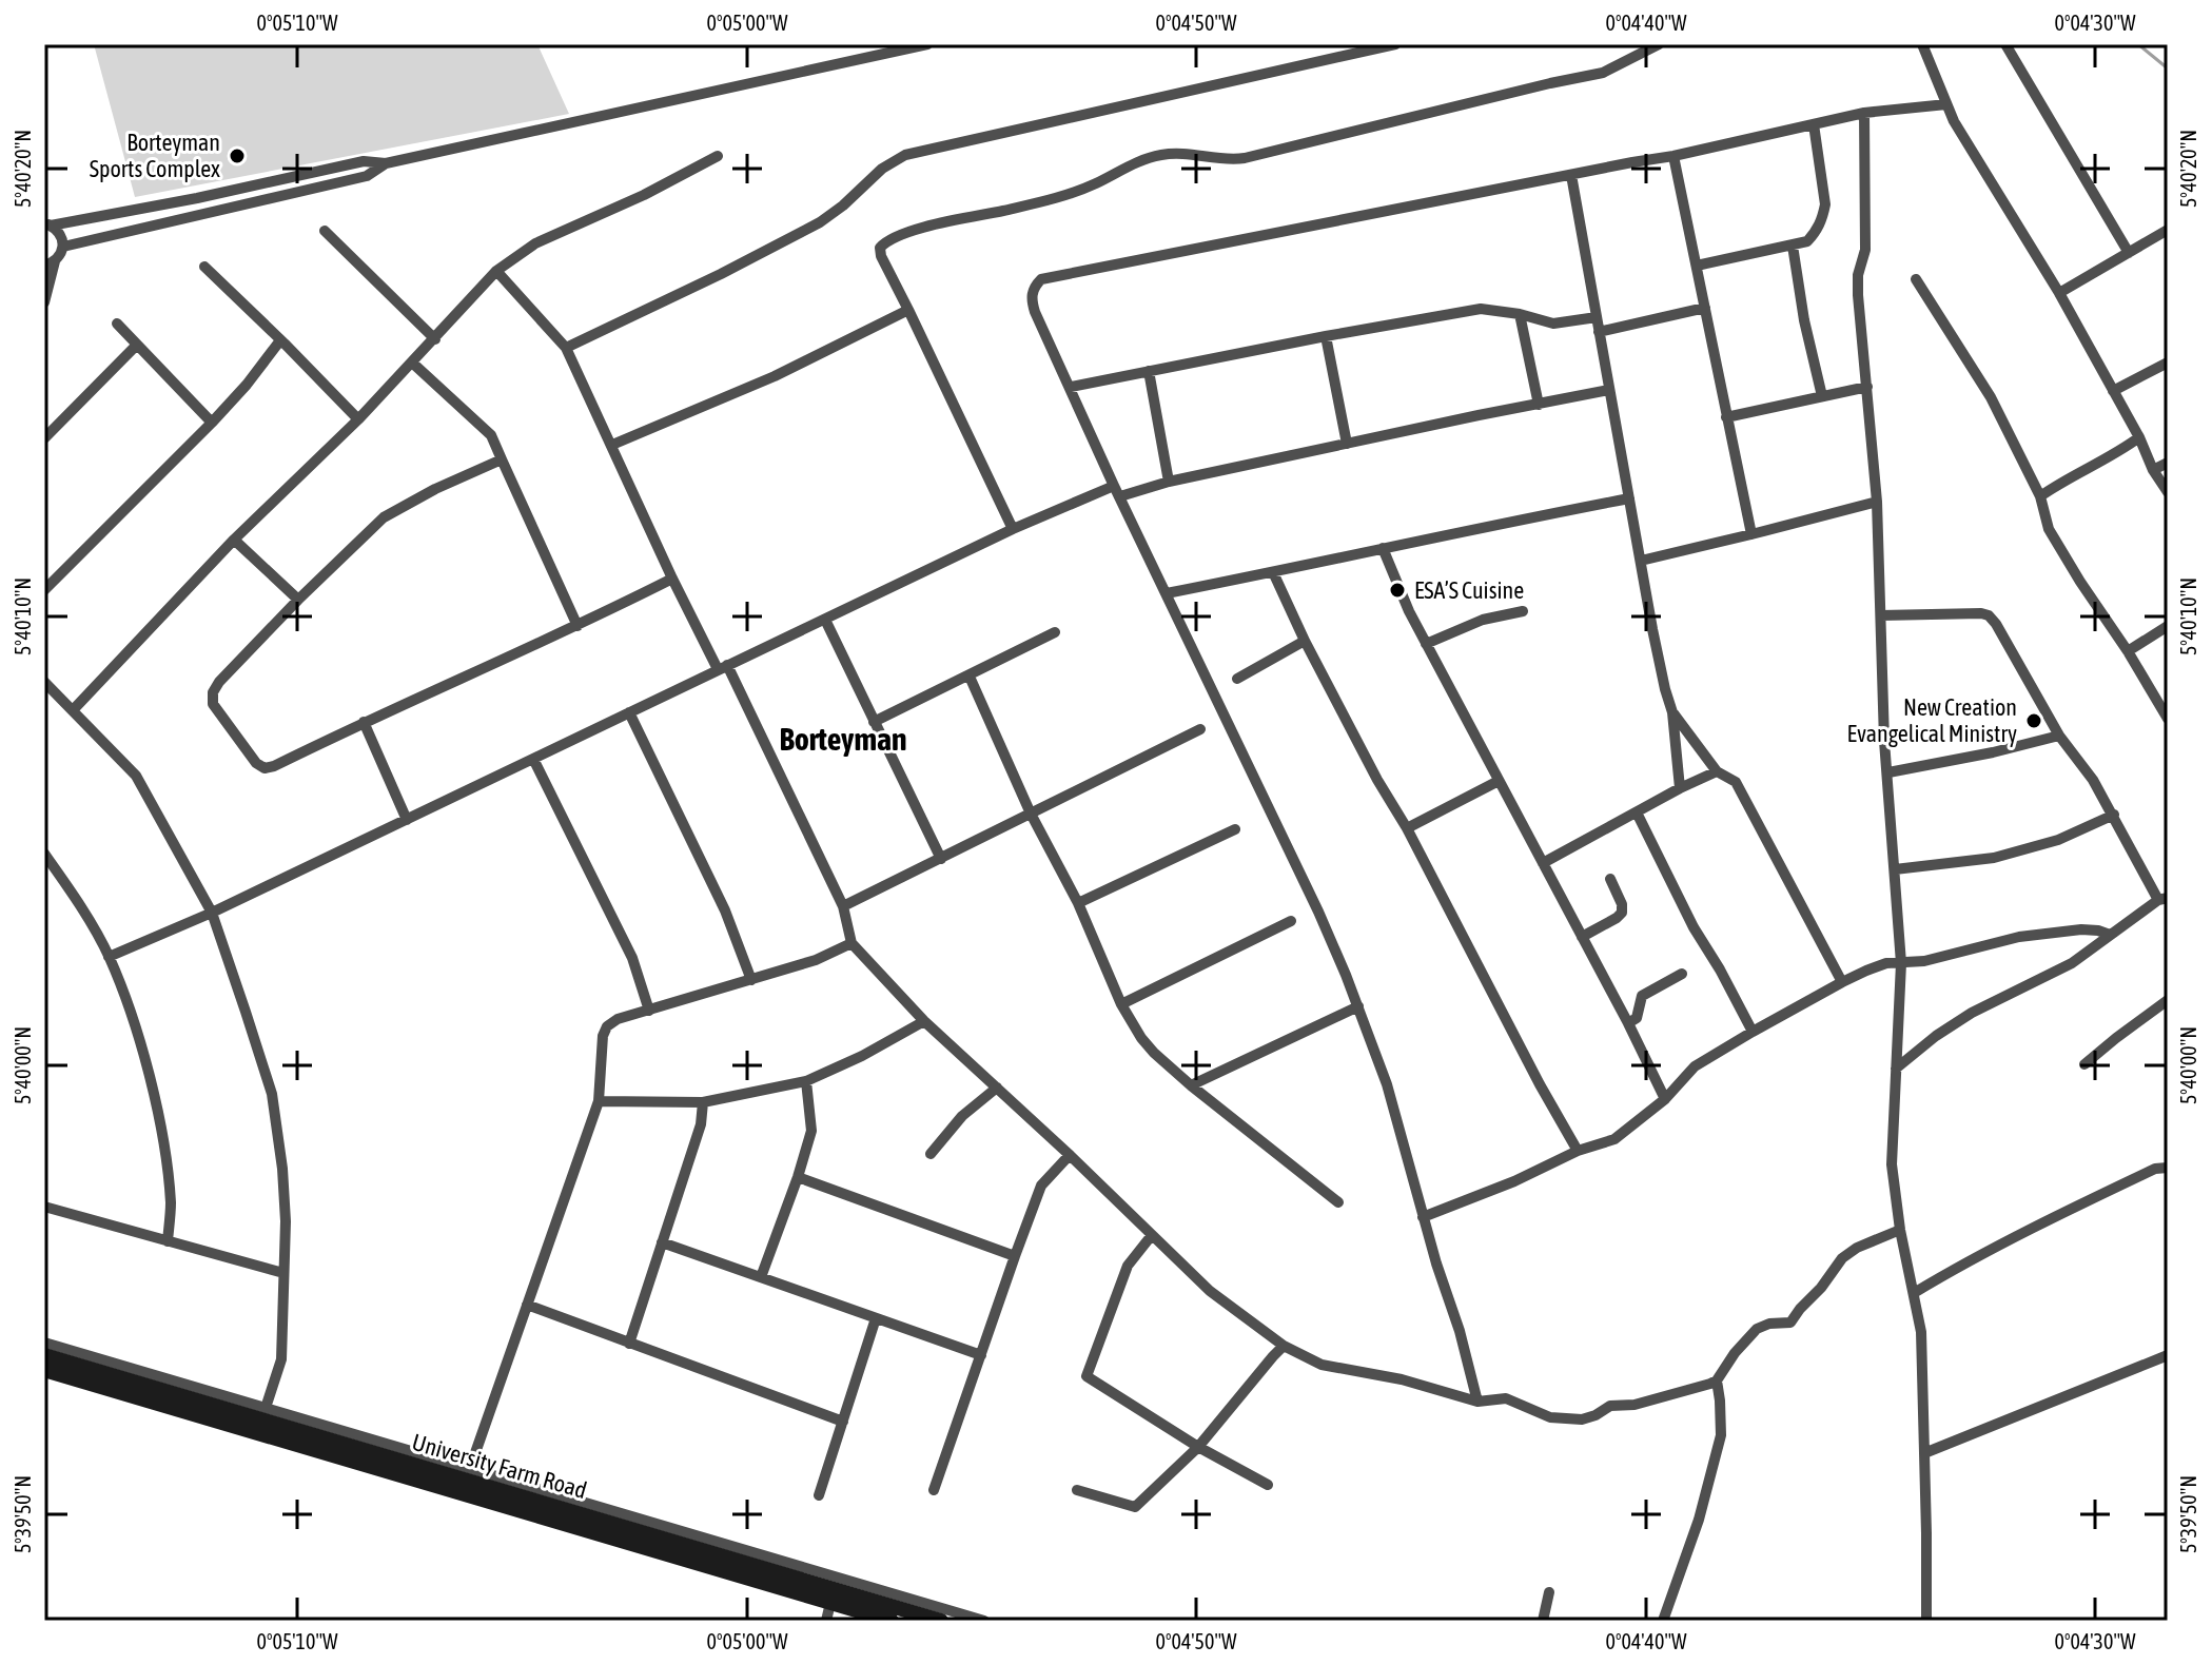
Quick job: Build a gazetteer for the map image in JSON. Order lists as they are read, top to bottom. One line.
{"streets":{"street":["University Farm Road"]},"districts":["Borteyman"],"places":["Borteyman Sports Complex","ESA’S Cuisine","New Creation Evangelical Ministry"],"coordinates":["0°05'10\"W","0°05'00\"W","0°04'50\"W","0°04'40\"W","0°04'30\"W","5°40'20\"N","5°40'10\"N","5°40'00\"N","5°39'50\"N"]}
